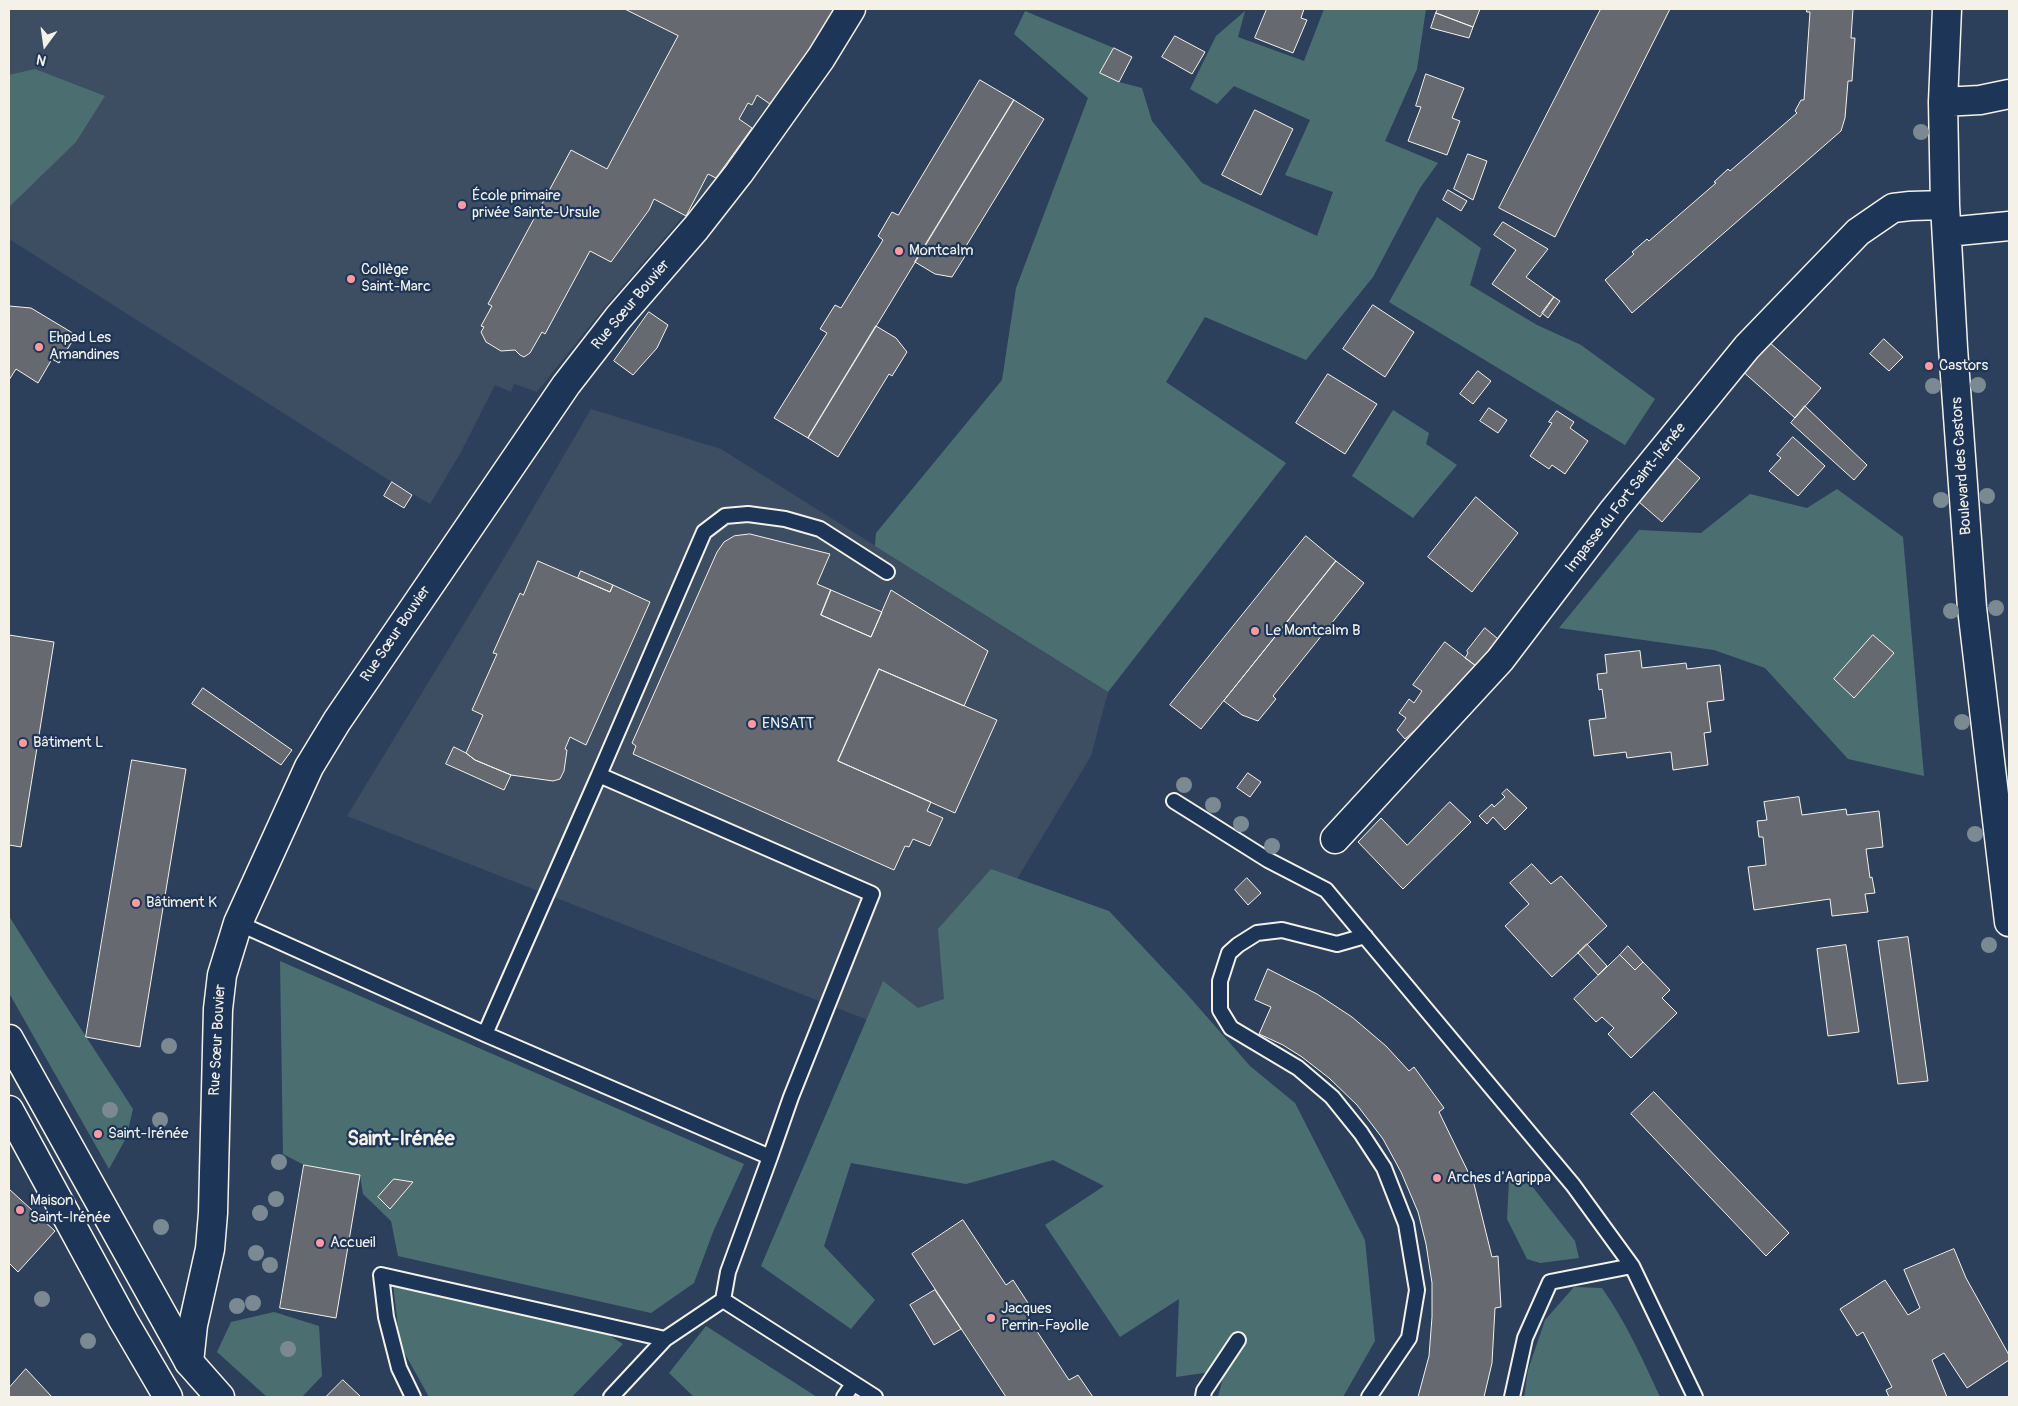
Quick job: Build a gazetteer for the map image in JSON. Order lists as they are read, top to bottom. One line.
{"streets":{"street":["Rue Sœur Bouvier","Boulevard des Castors","Impasse du Fort Saint-Irénée"]},"crossings":[["Boulevard des Castors","Impasse du Fort Saint-Irénée"]],"districts":["Saint-Irénée"],"places":["École primaire privée Sainte-Ursule","Montcalm","Collège Saint-Marc","Ehpad Les Amandines","Castors","Le Montcalm B","ENSATT","Bâtiment L","Bâtiment K","Saint-Irénée","Arches d'Agrippa","Maison Saint-Irénée","Accueil","Jacques Perrin-Fayolle"],"north":"bottom"}
